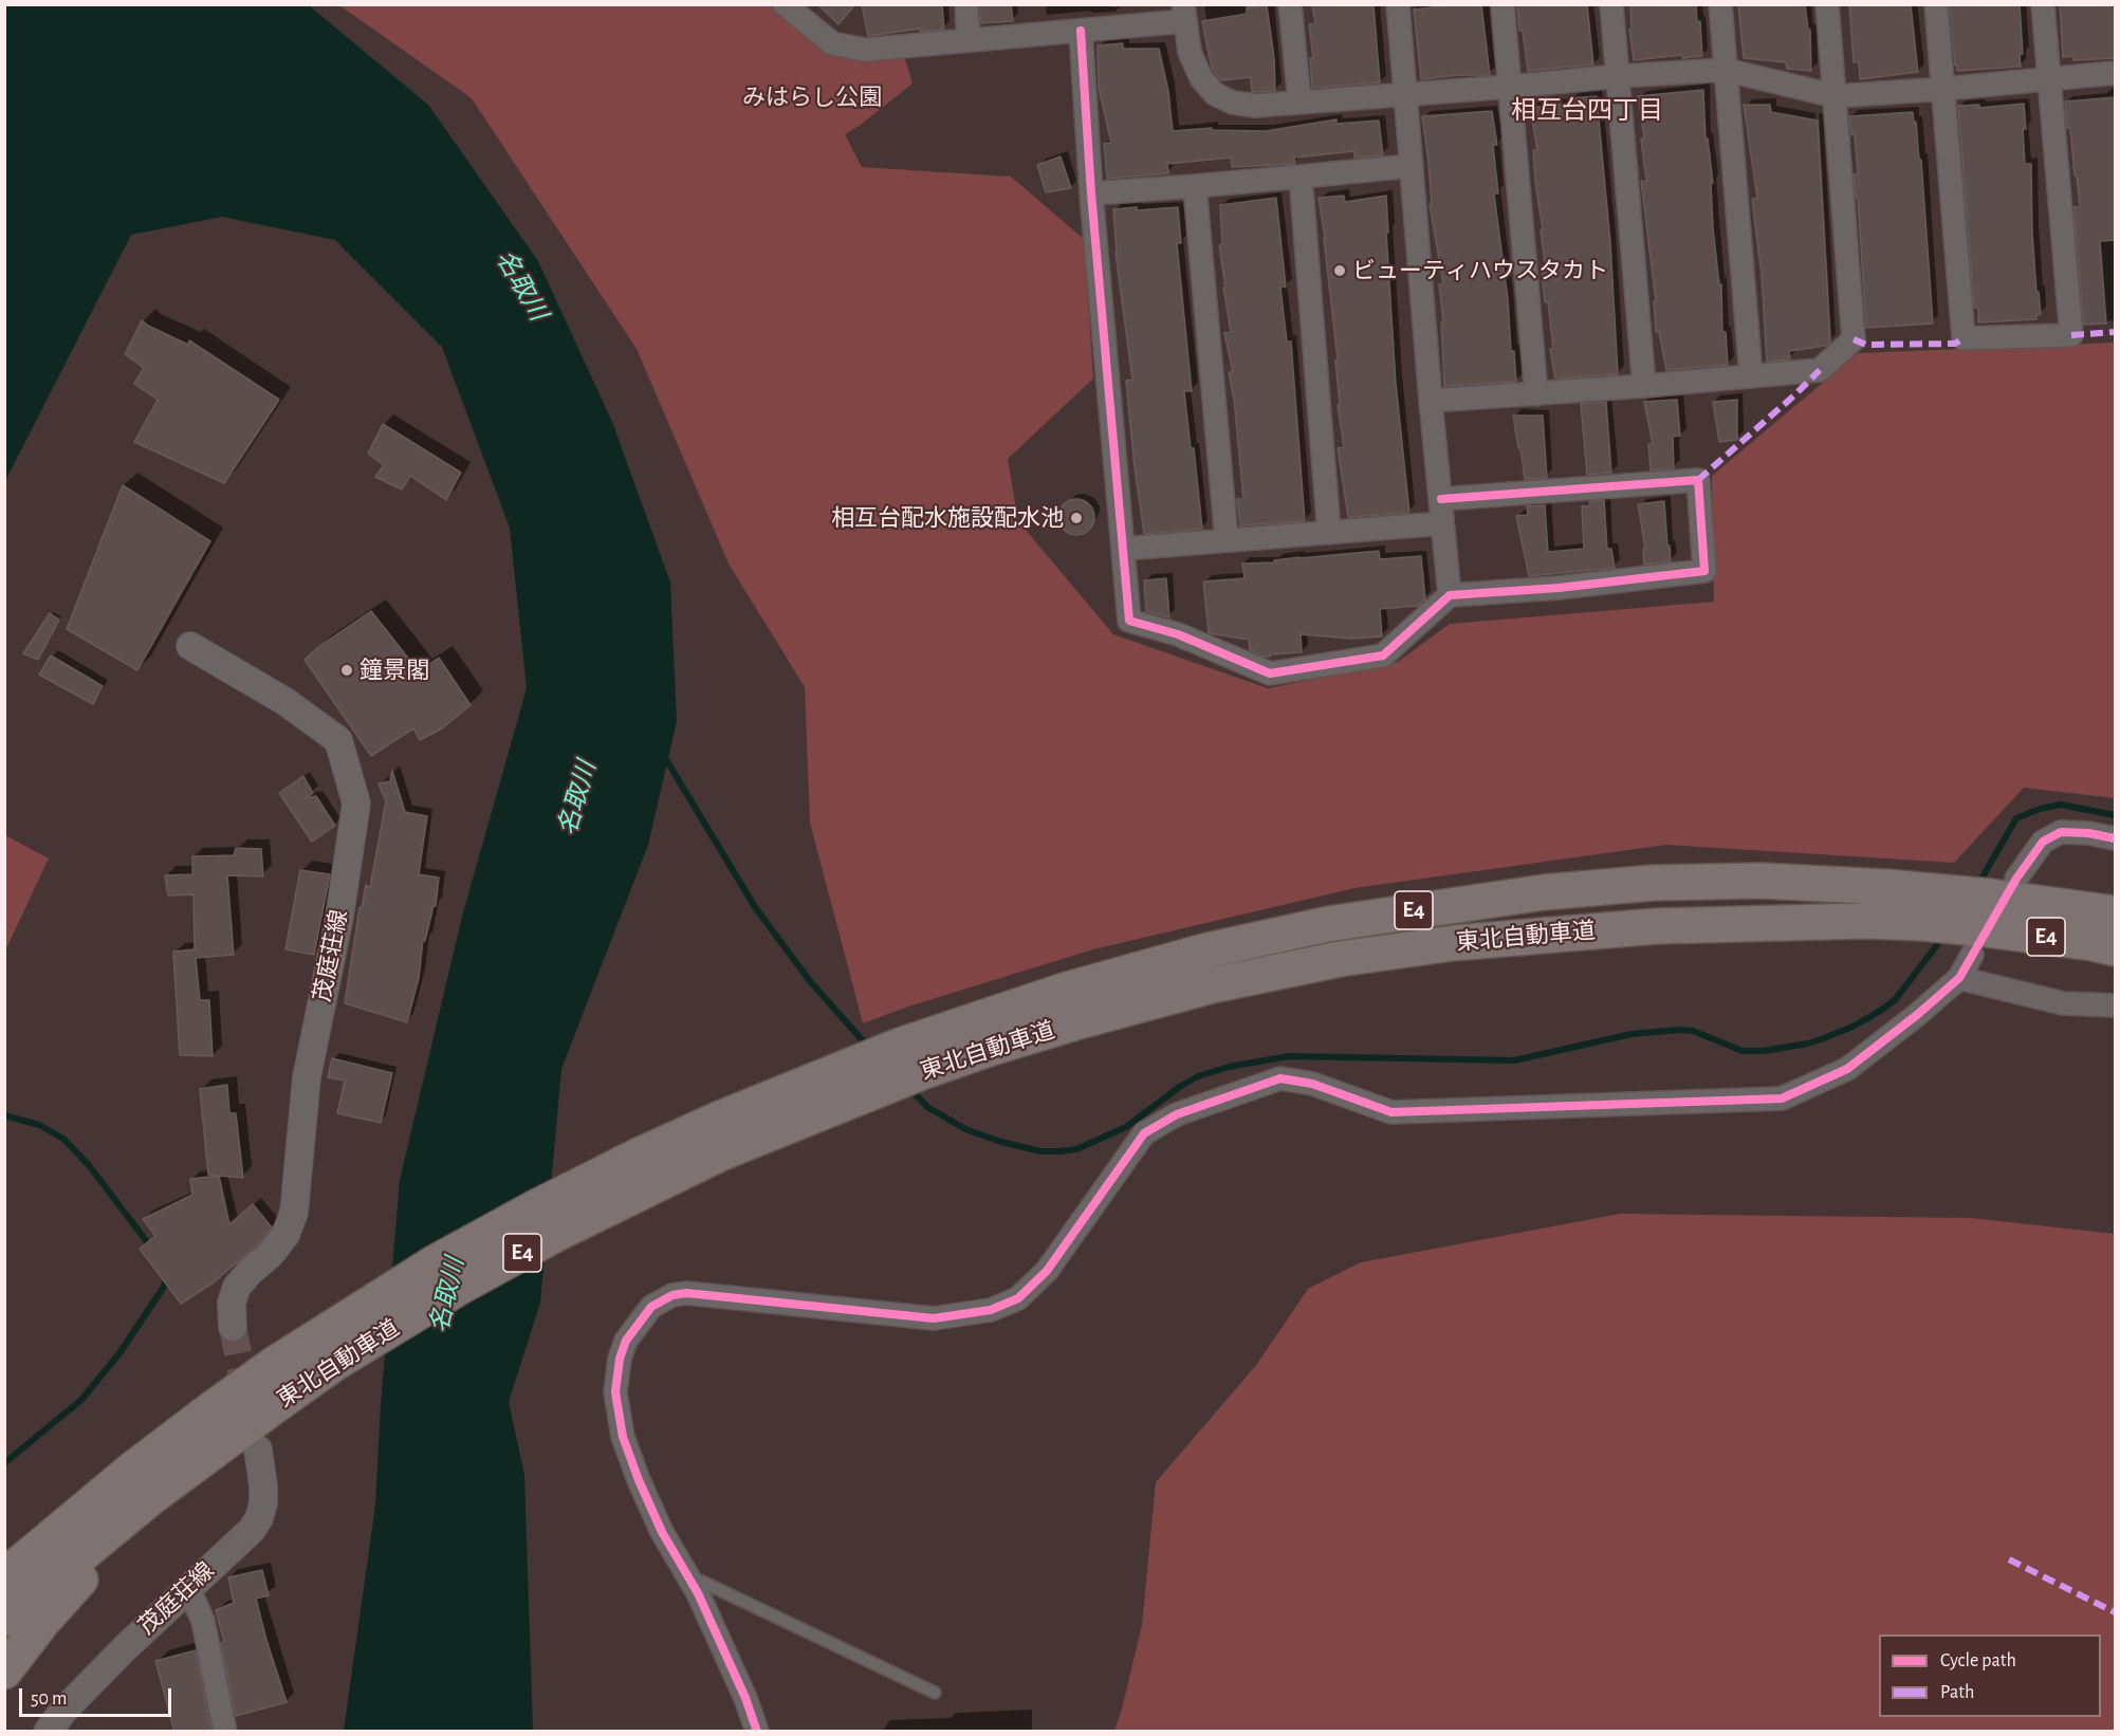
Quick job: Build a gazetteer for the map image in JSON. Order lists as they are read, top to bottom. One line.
{"streets":{"highway":["E4","東北自動車道"],"street":["茂庭荘線"]},"districts":["相互台四丁目"],"water":["名取川"],"parks":["みはらし公園"],"places":["ビューティハウスタカト","相互台配水施設配水池","鐘景閣"],"legend":["Cycle path","Path"],"scale_bar":"50 m"}
